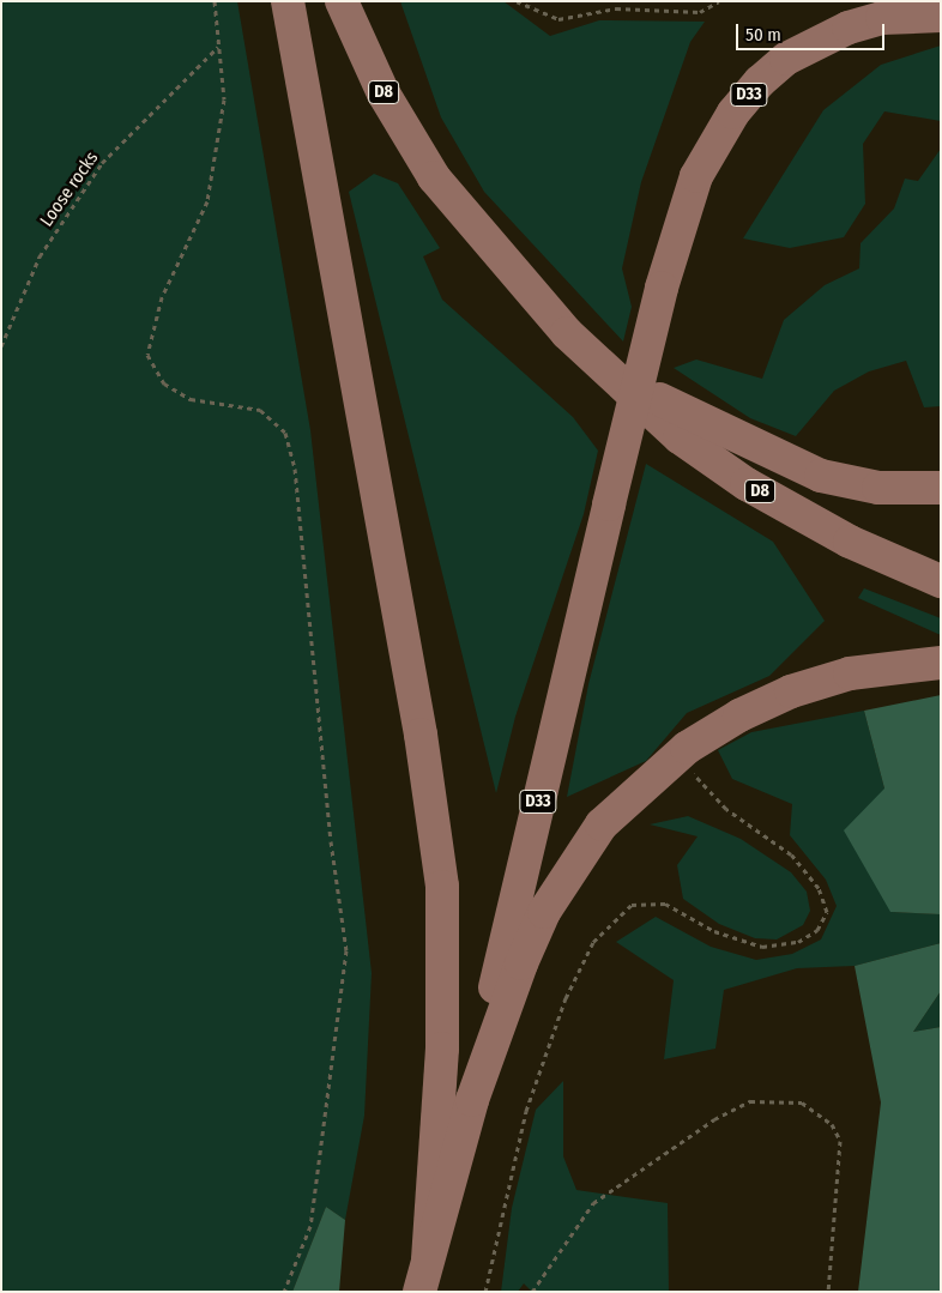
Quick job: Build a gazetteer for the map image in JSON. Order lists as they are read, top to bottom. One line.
{"streets":{"main road":["D8","D33"],"path":["Loose rocks"]},"scale_bar":"50 m"}
